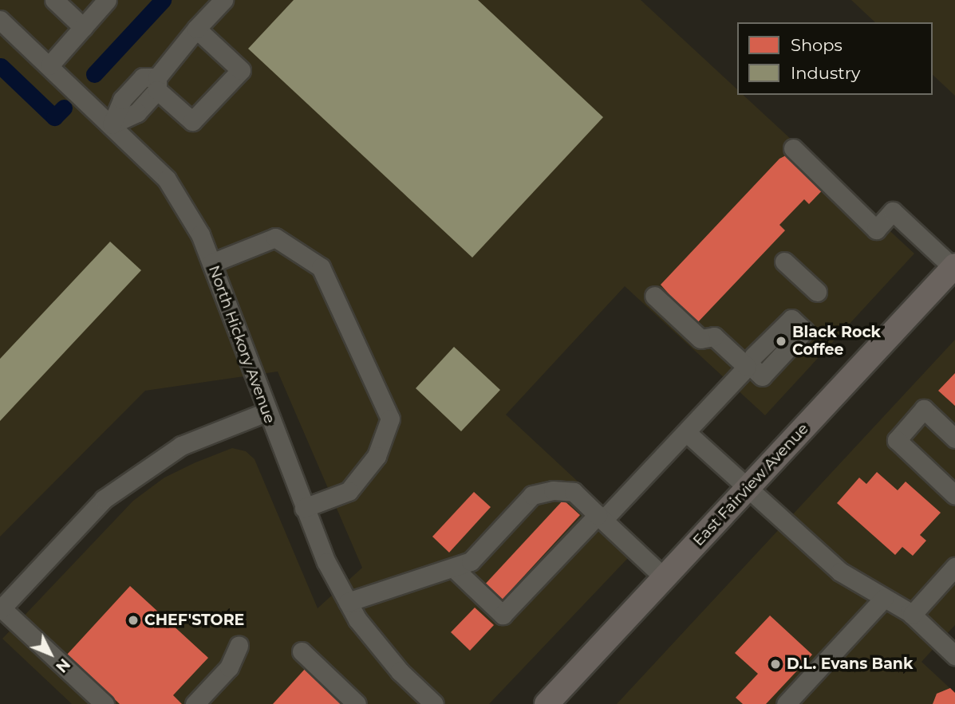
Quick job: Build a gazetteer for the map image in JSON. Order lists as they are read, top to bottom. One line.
{"streets":{"main road":["East Fairview Avenue"],"street":["North Hickory Avenue"]},"places":["Black Rock Coffee","CHEF'STORE","D.L. Evans Bank"],"legend":["Shops","Industry"],"north":"bottom right"}
